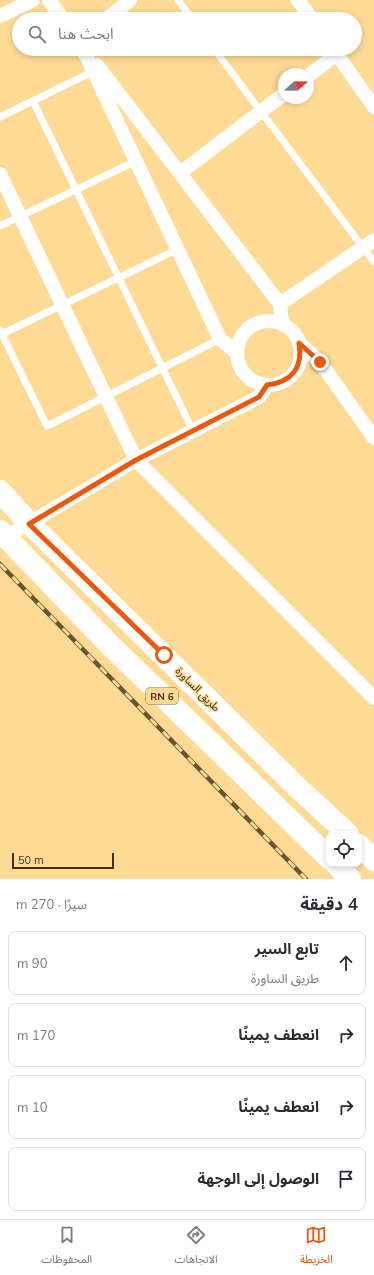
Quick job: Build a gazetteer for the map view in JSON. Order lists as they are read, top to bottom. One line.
{"streets":{"main road":["طريق الساورة","RN 6"]},"scale_bar":"50 m","north":"right","page":{"search":"ابحث هنا","scale":"50 m","heading":["4 دقيقة","سيرًا · 270 m"],"list":[["تابع السير","طريق الساورة","90 m"],["انعطف يمينًا","170 m"],["انعطف يمينًا","10 m"],"الوصول إلى الوجهة"],"nav":["الخريطة","الاتجاهات","المحفوظات"]}}
